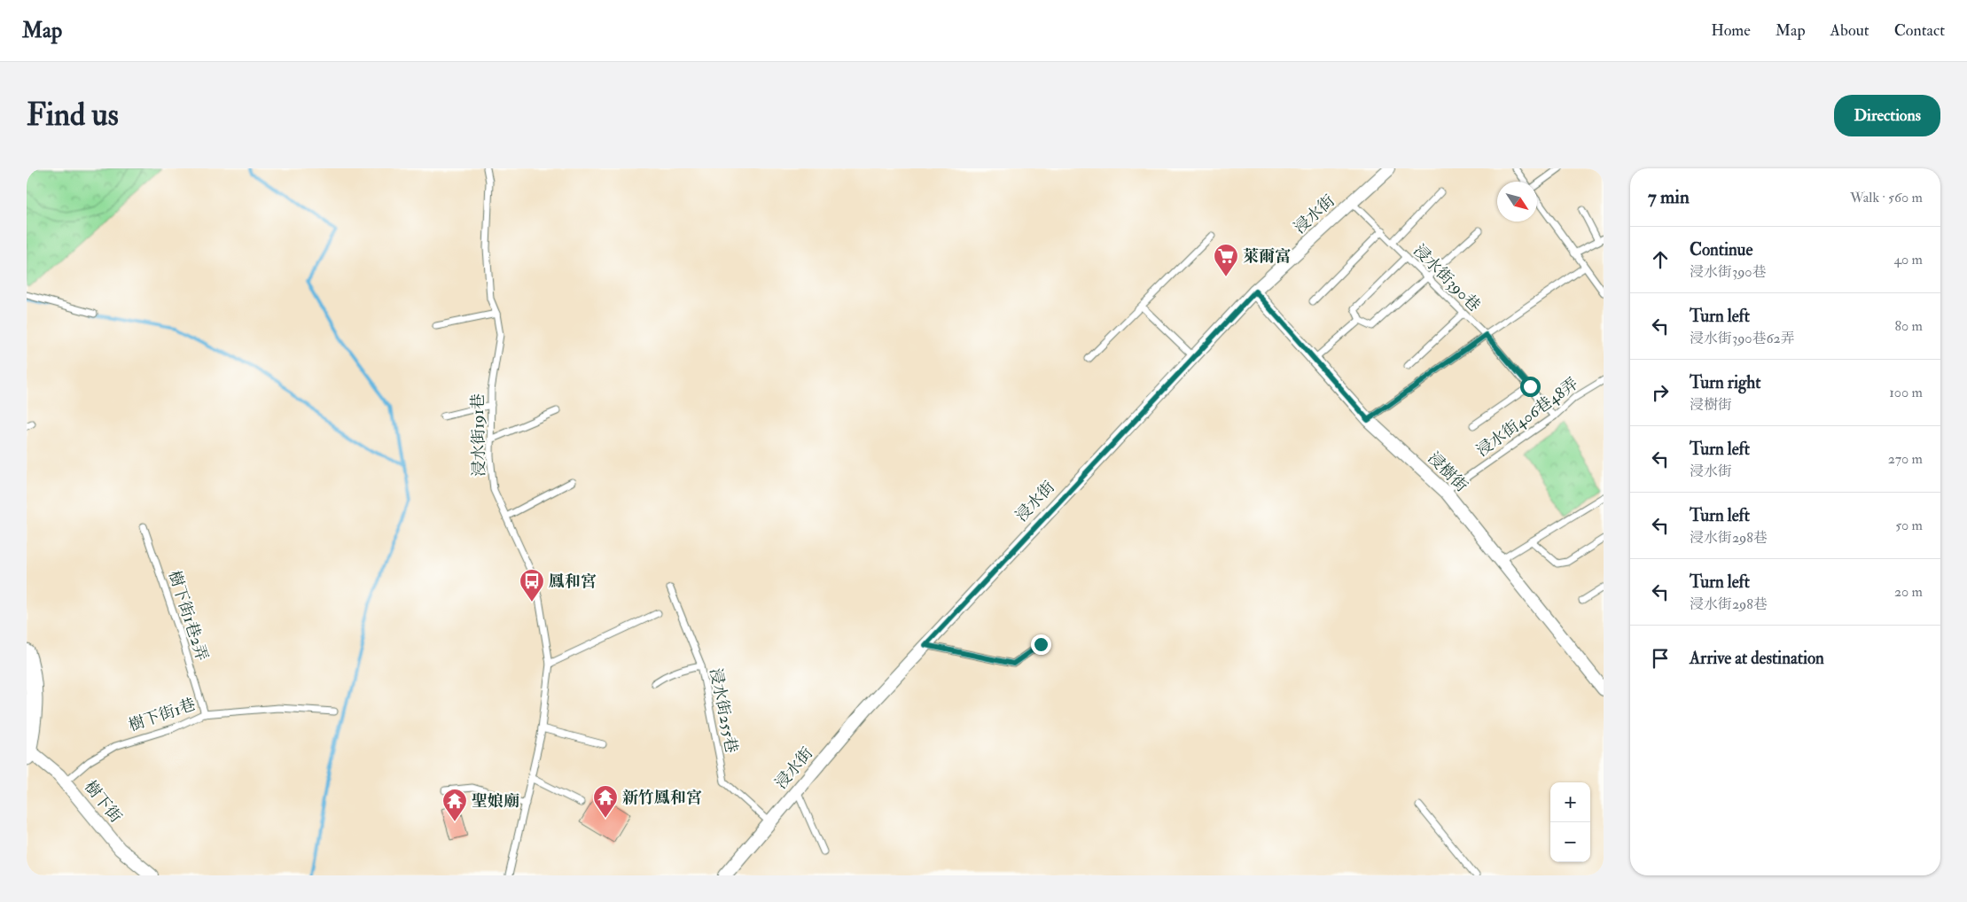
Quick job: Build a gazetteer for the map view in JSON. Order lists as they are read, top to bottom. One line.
{"streets":{"street":["浸水街","浸樹街","樹下街"],"lane":["浸水街390巷","浸水街406巷48弄","浸水街191巷","樹下街1巷2弄","浸水街255巷","樹下街1巷"]},"crossings":[["浸水街","浸水街390巷"],["浸水街","浸樹街"],["浸水街","浸水街255巷"],["浸水街390巷","浸水街406巷48弄"],["浸水街406巷48弄","浸樹街"],["樹下街1巷2弄","樹下街1巷"],["樹下街1巷","樹下街"]],"places":{"supermarket":["萊爾富"],"bus stop":["鳳和宮"],"temple":["新竹鳳和宮","聖娘廟"]},"north":"bottom right","page":{"header":"Map","nav":["Home","Map","About","Contact"],"buttons":"Directions","title":"Find us","heading":["7 min","Walk · 560 m"],"list":[["Continue","浸水街390巷","40 m"],["Turn left","浸水街390巷62弄","80 m"],["Turn right","浸樹街","100 m"],["Turn left","浸水街","270 m"],["Turn left","浸水街298巷","50 m"],["Turn left","浸水街298巷","20 m"],"Arrive at destination"],"map_buttons":["+","−"]}}
